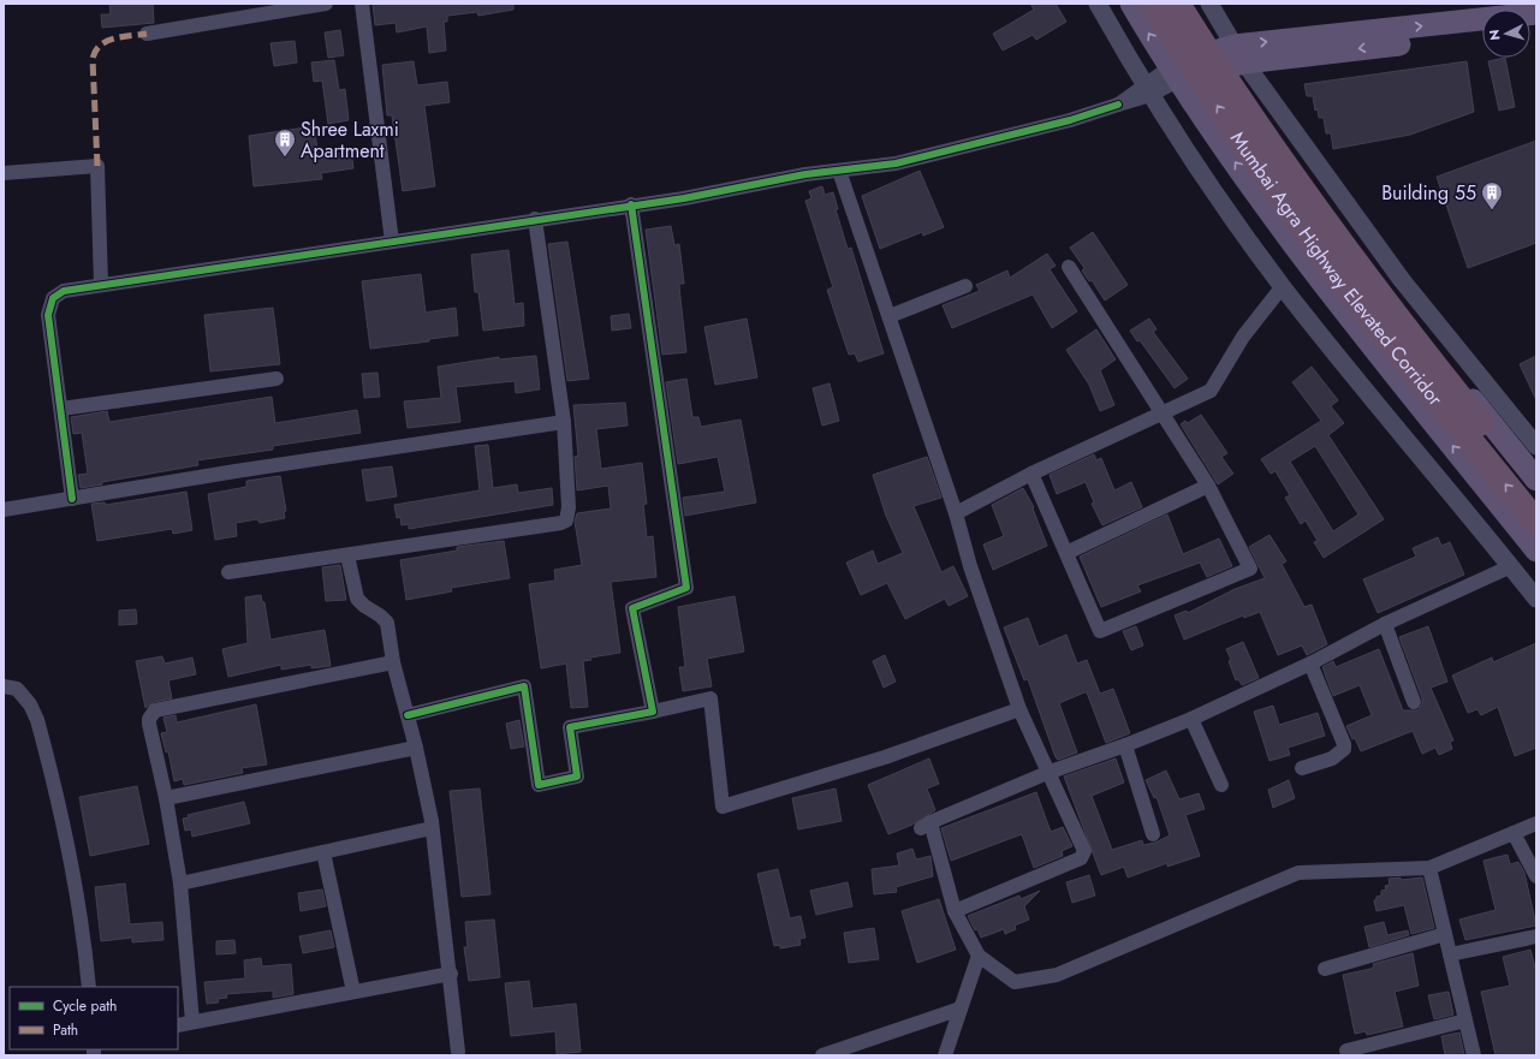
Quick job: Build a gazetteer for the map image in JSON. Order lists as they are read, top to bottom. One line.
{"streets":{"highway":["Mumbai Agra Highway Elevated Corridor"]},"places":{"building":["Shree Laxmi Apartment","Building 55"]},"legend":["Cycle path","Path"],"north":"left"}
